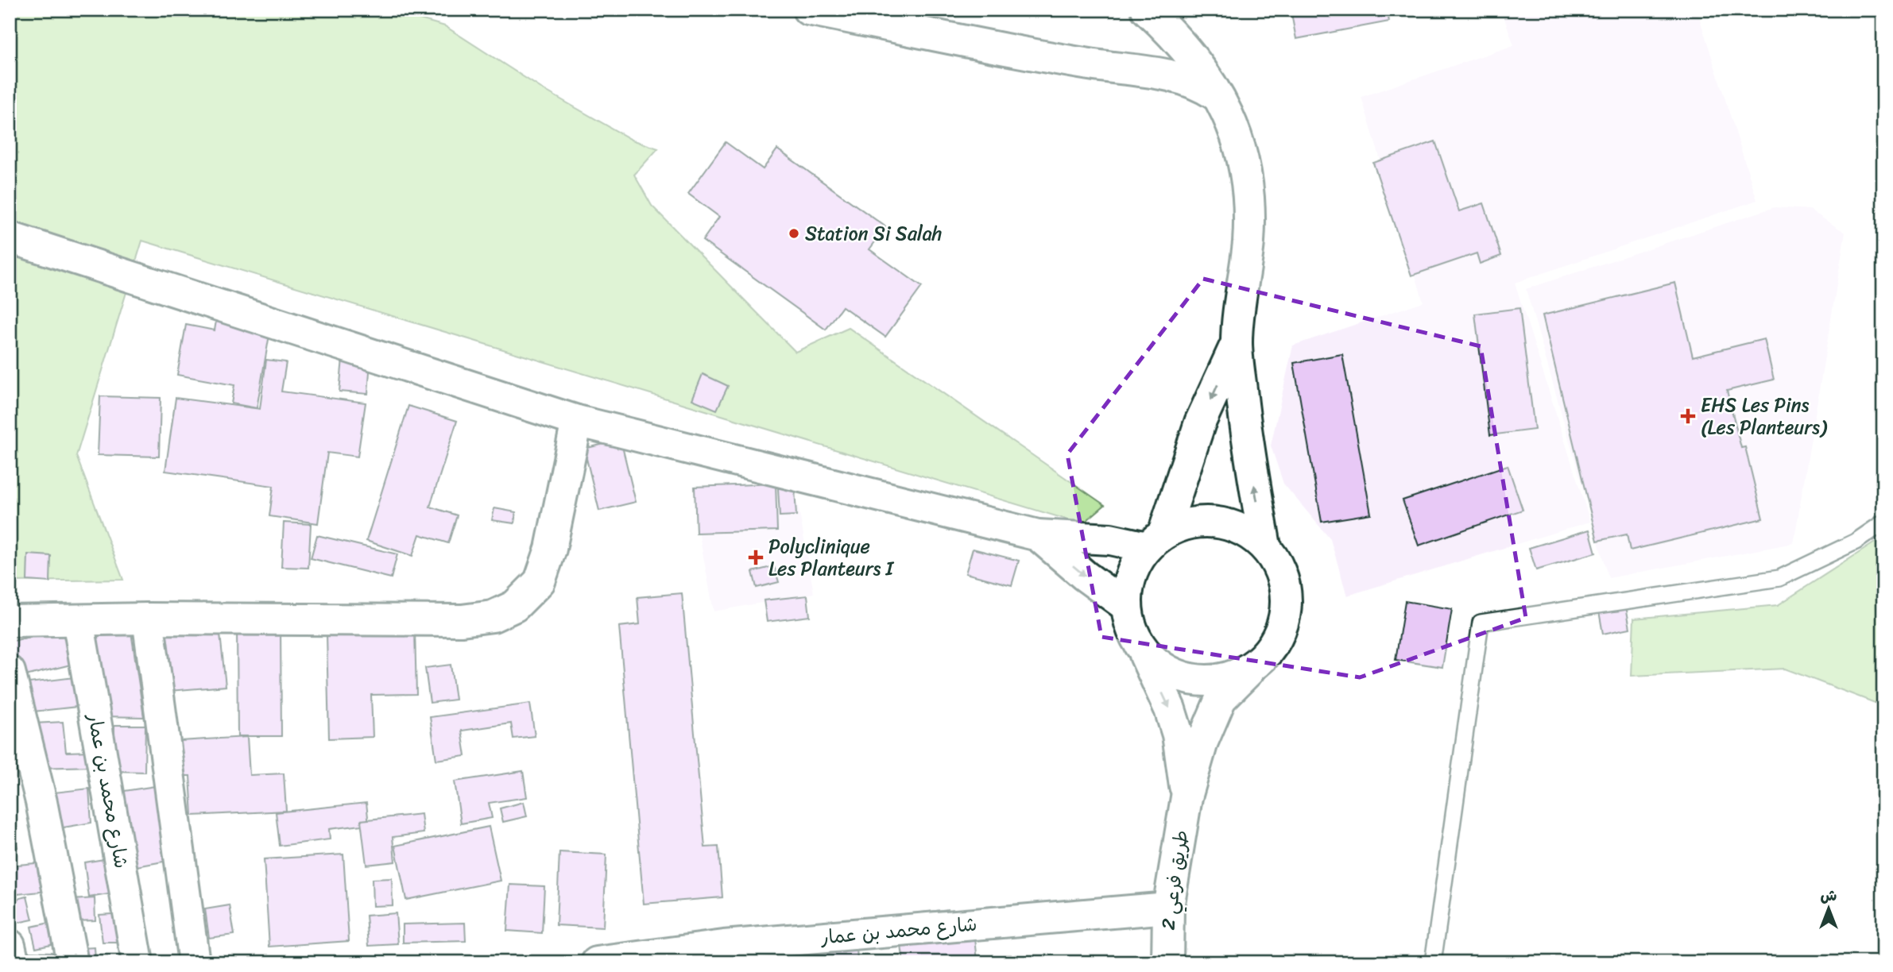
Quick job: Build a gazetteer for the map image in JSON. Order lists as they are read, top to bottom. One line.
{"streets":{"street":["شارع محمد بن عمار","طريق فرعي 2"]},"crossings":[["شارع محمد بن عمار","طريق فرعي 2"]],"places":{"other":["Station Si Salah"],"health":["EHS Les Pins (Les Planteurs)","Polyclinique Les Planteurs I"]},"north":"top"}
